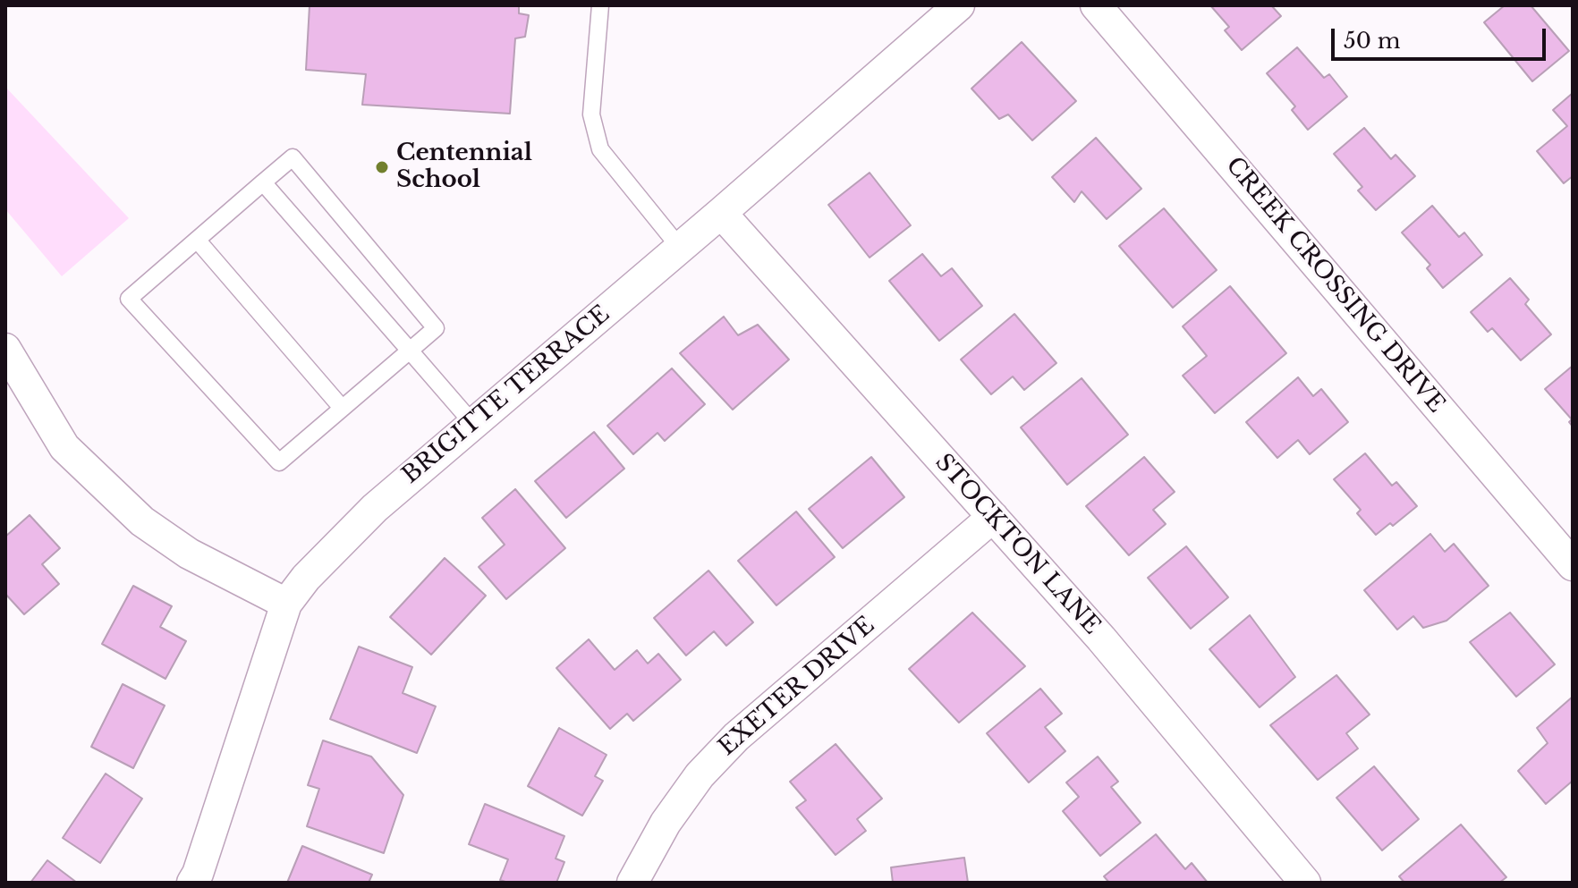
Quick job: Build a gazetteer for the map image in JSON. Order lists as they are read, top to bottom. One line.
{"streets":{"street":["CREEK CROSSING DRIVE","BRIGITTE TERRACE","STOCKTON LANE","EXETER DRIVE"]},"crossings":[["BRIGITTE TERRACE","STOCKTON LANE"],["STOCKTON LANE","EXETER DRIVE"]],"places":["Centennial School"],"scale_bar":"50 m"}
